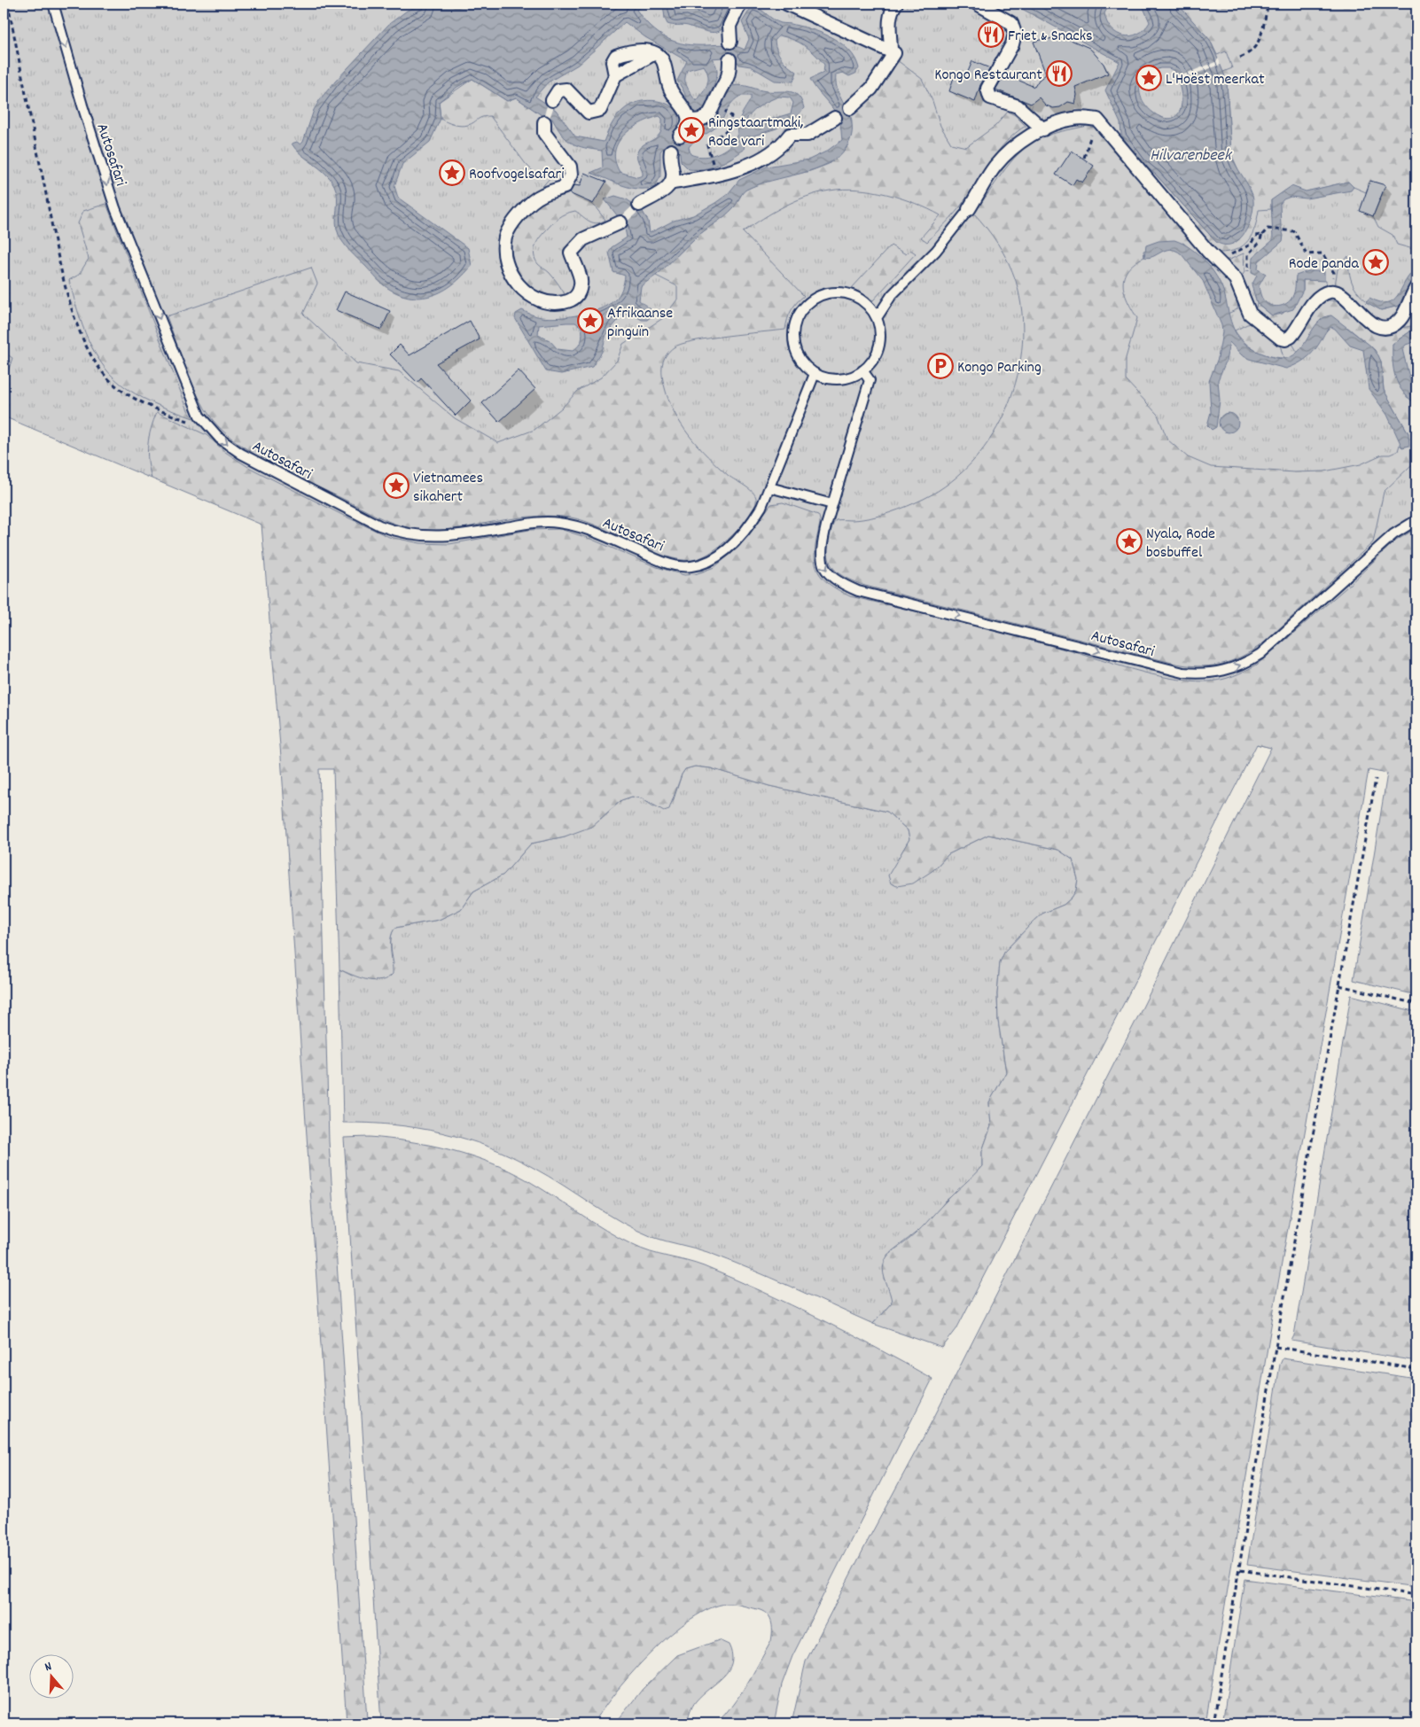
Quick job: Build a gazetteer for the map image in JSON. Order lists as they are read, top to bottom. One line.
{"streets":{"lane":["Autosafari"]},"water":["Hilvarenbeek"],"places":{"restaurant":["Friet & Snacks","Kongo Restaurant"],"place":["L'Hoëst meerkat","Ringstaartmaki, Rode vari","Roofvogelsafari","Rode panda","Afrikaanse pinguïn","Vietnamees sikahert","Nyala, Rode bosbuffel"],"parking":["Kongo Parking"]},"north":"top"}
